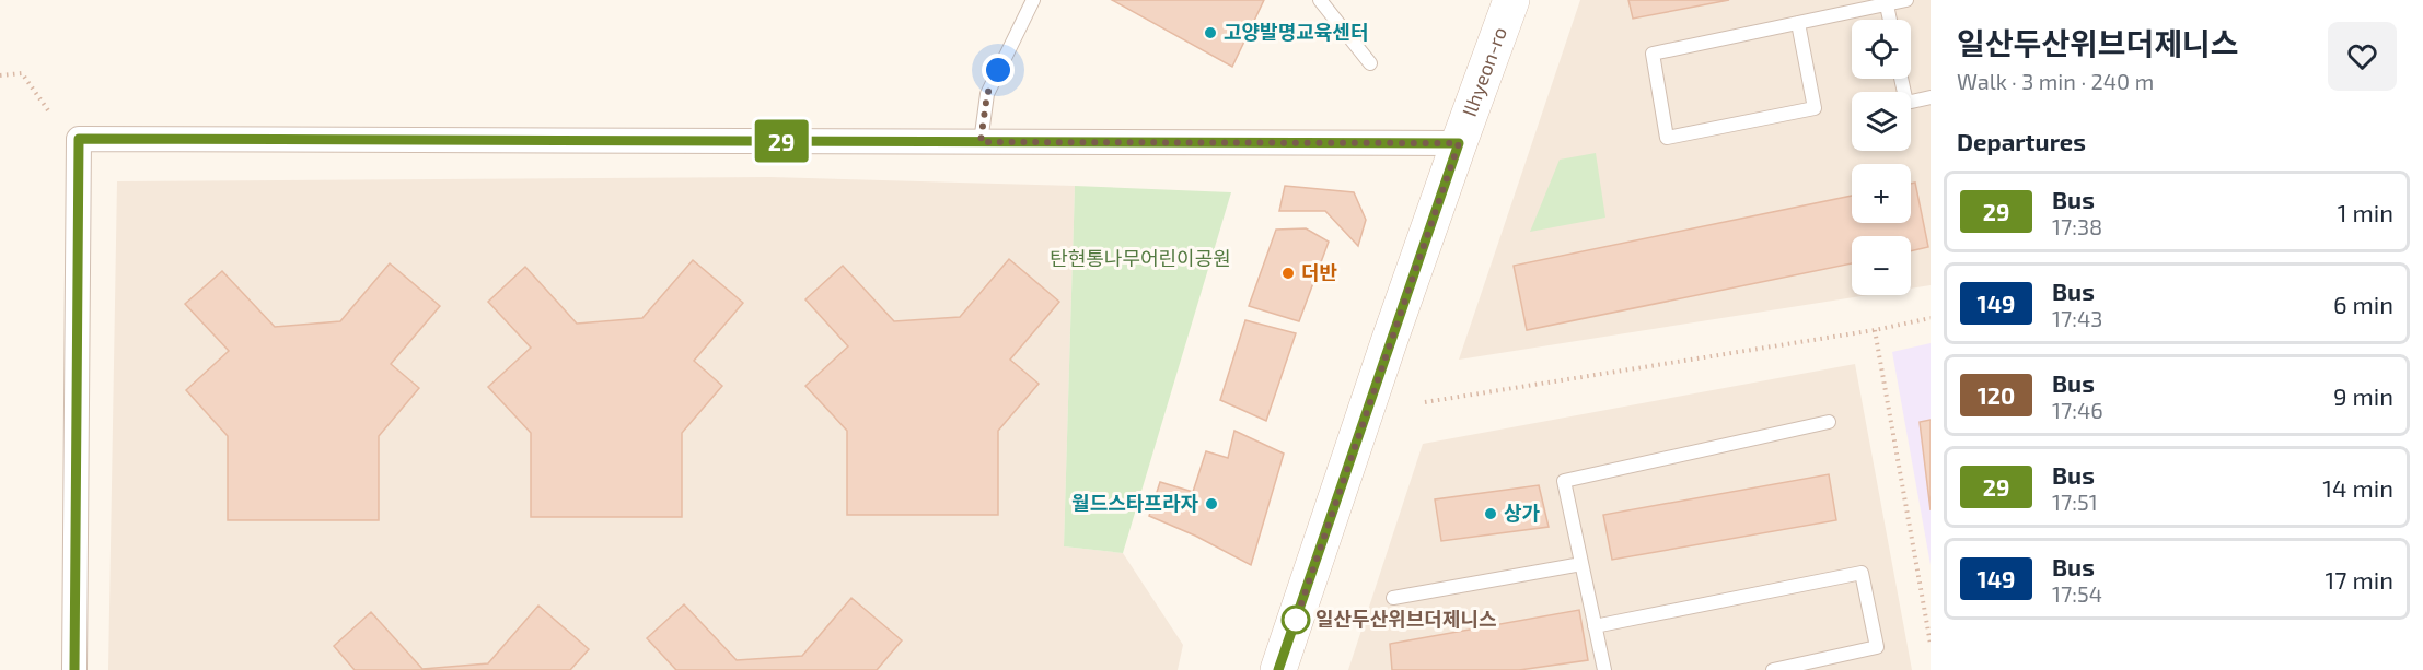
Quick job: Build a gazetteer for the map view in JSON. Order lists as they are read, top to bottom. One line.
{"streets":{"main road":["Ilhyeon-ro"]},"parks":["탄현통나무어린이공원"],"places":["고양발명교육센터","더반","월드스타프라자","상가","일산두산위브더제니스"],"lines":["bus line 29"],"page":{"on_map":"29","heading":[["일산두산위브더제니스","Walk · 3 min · 240 m"],"Departures"],"map_buttons":["+","−"],"list":[{"mark":"29","name":"Bus","note":"17:38","value":"1 min"},{"mark":"149","name":"Bus","note":"17:43","value":"6 min"},{"mark":"120","name":"Bus","note":"17:46","value":"9 min"},{"mark":"29","name":"Bus","note":"17:51","value":"14 min"},{"mark":"149","name":"Bus","note":"17:54","value":"17 min"}]}}
